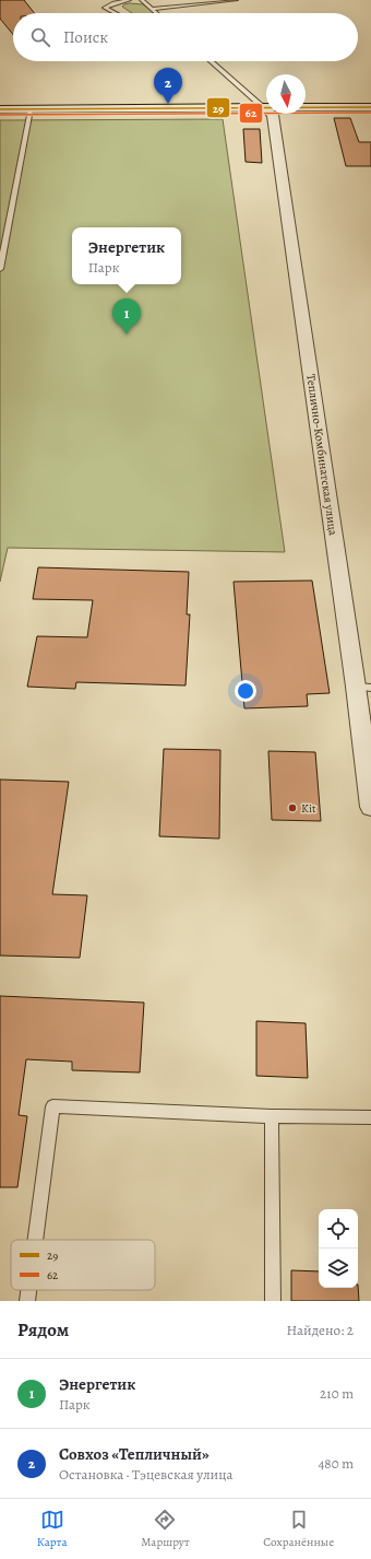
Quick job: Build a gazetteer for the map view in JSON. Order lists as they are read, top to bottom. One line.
{"streets":{"street":["Теплично-Комбинатская улица"]},"places":["Kit"],"lines":["transit line 29","transit line 62"],"legend":["29","62"],"north":"bottom","page":{"search":"Поиск","pins":["2","1"],"popup":["Энергетик","Парк"],"heading":["Рядом","Найдено: 2"],"list":[{"mark":"1","name":"Энергетик","note":"Парк","value":"210 m"},{"mark":"2","name":"Совхоз «Тепличный»","note":"Остановка · Тэцевская улица","value":"480 m"}],"nav":["Карта","Маршрут","Сохранённые"]}}
